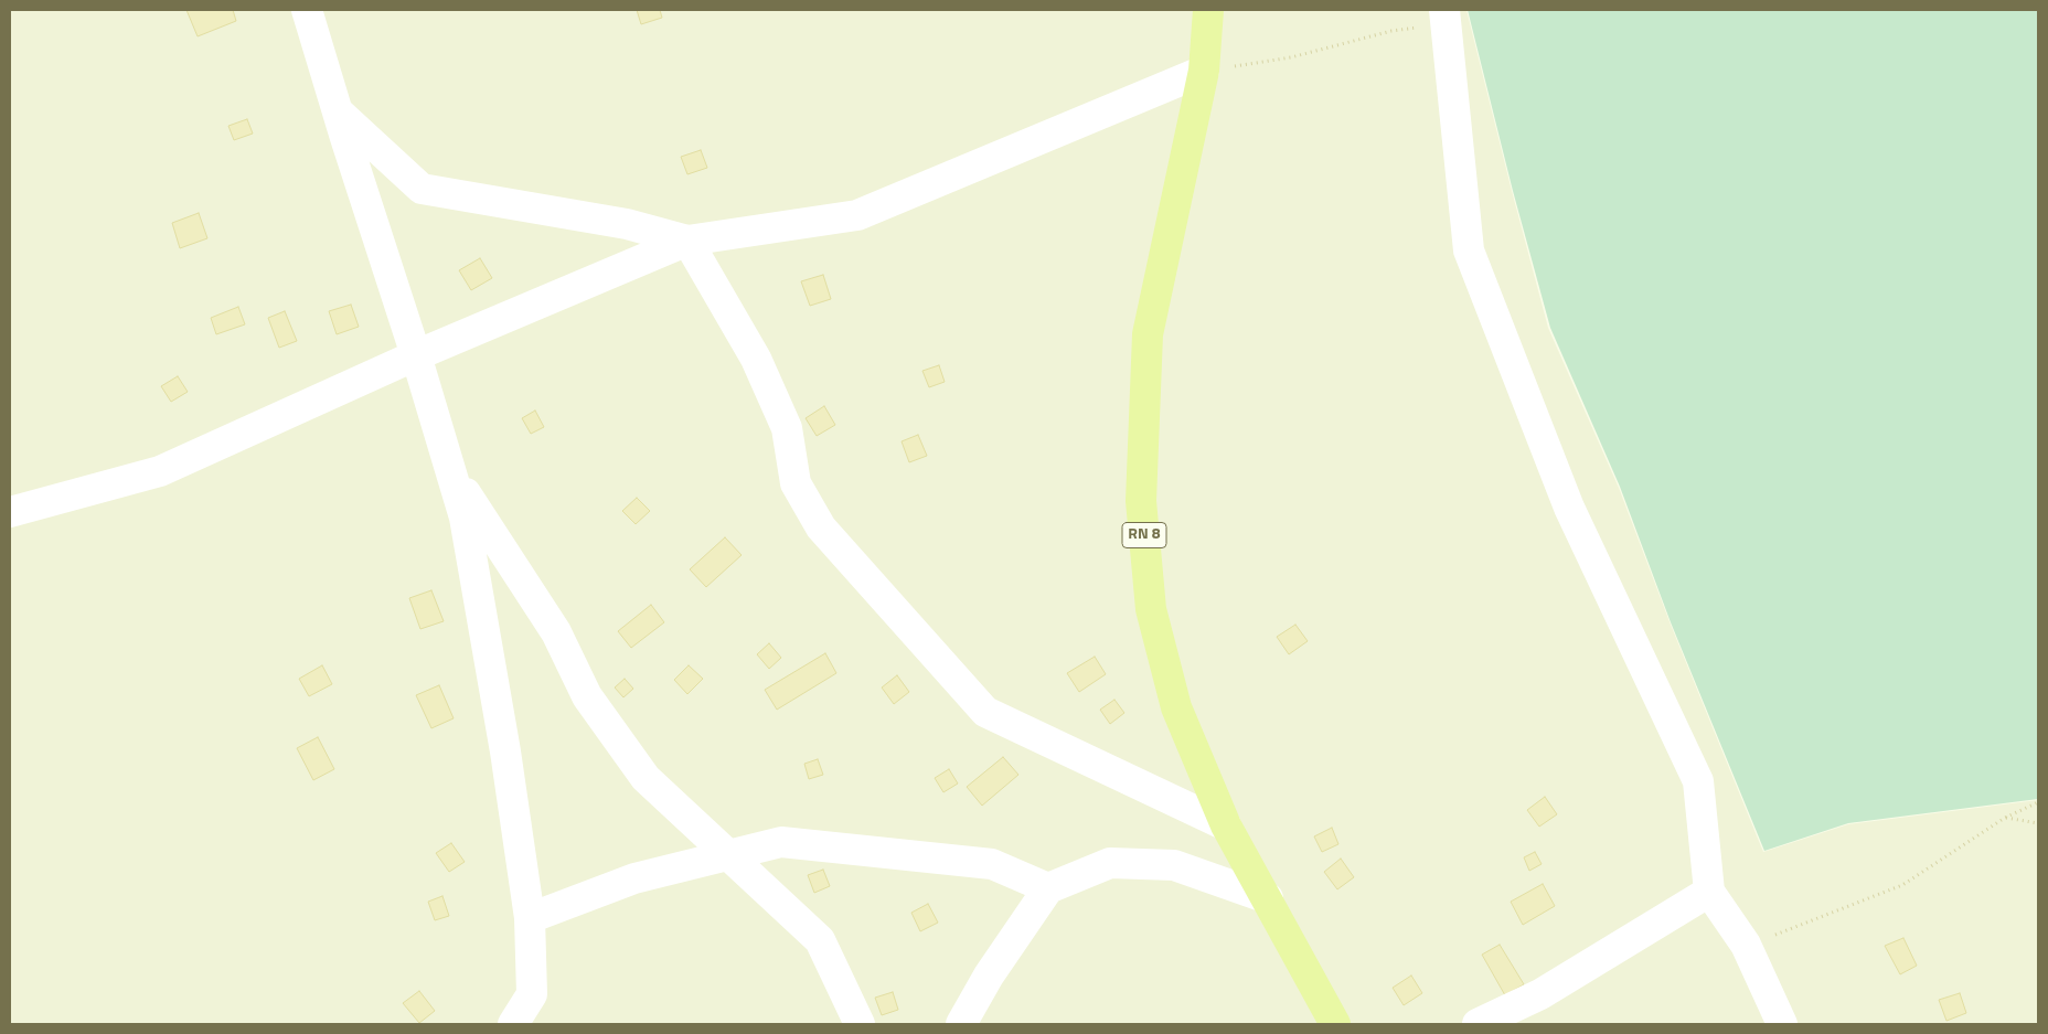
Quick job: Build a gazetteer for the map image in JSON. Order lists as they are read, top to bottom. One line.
{"streets":{"main road":["RN 8"]}}
